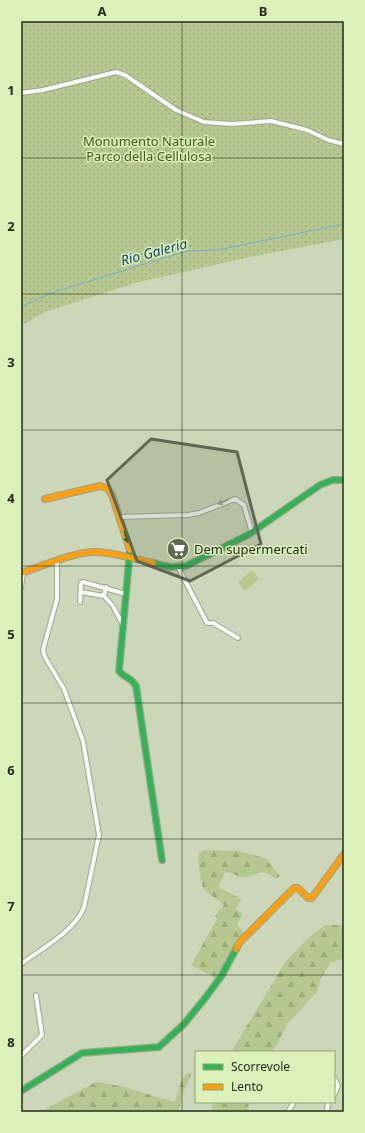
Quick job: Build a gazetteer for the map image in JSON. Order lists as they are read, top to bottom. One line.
{"water":["Rio Galeria"],"parks":["Monumento Naturale Parco della Cellulosa"],"places":{"supermarket":["Dem supermercati"]},"legend":["Scorrevole","Lento"],"grid":{"columns":["A","B"],"rows":["1","2","3","4","5","6","7","8"]}}
